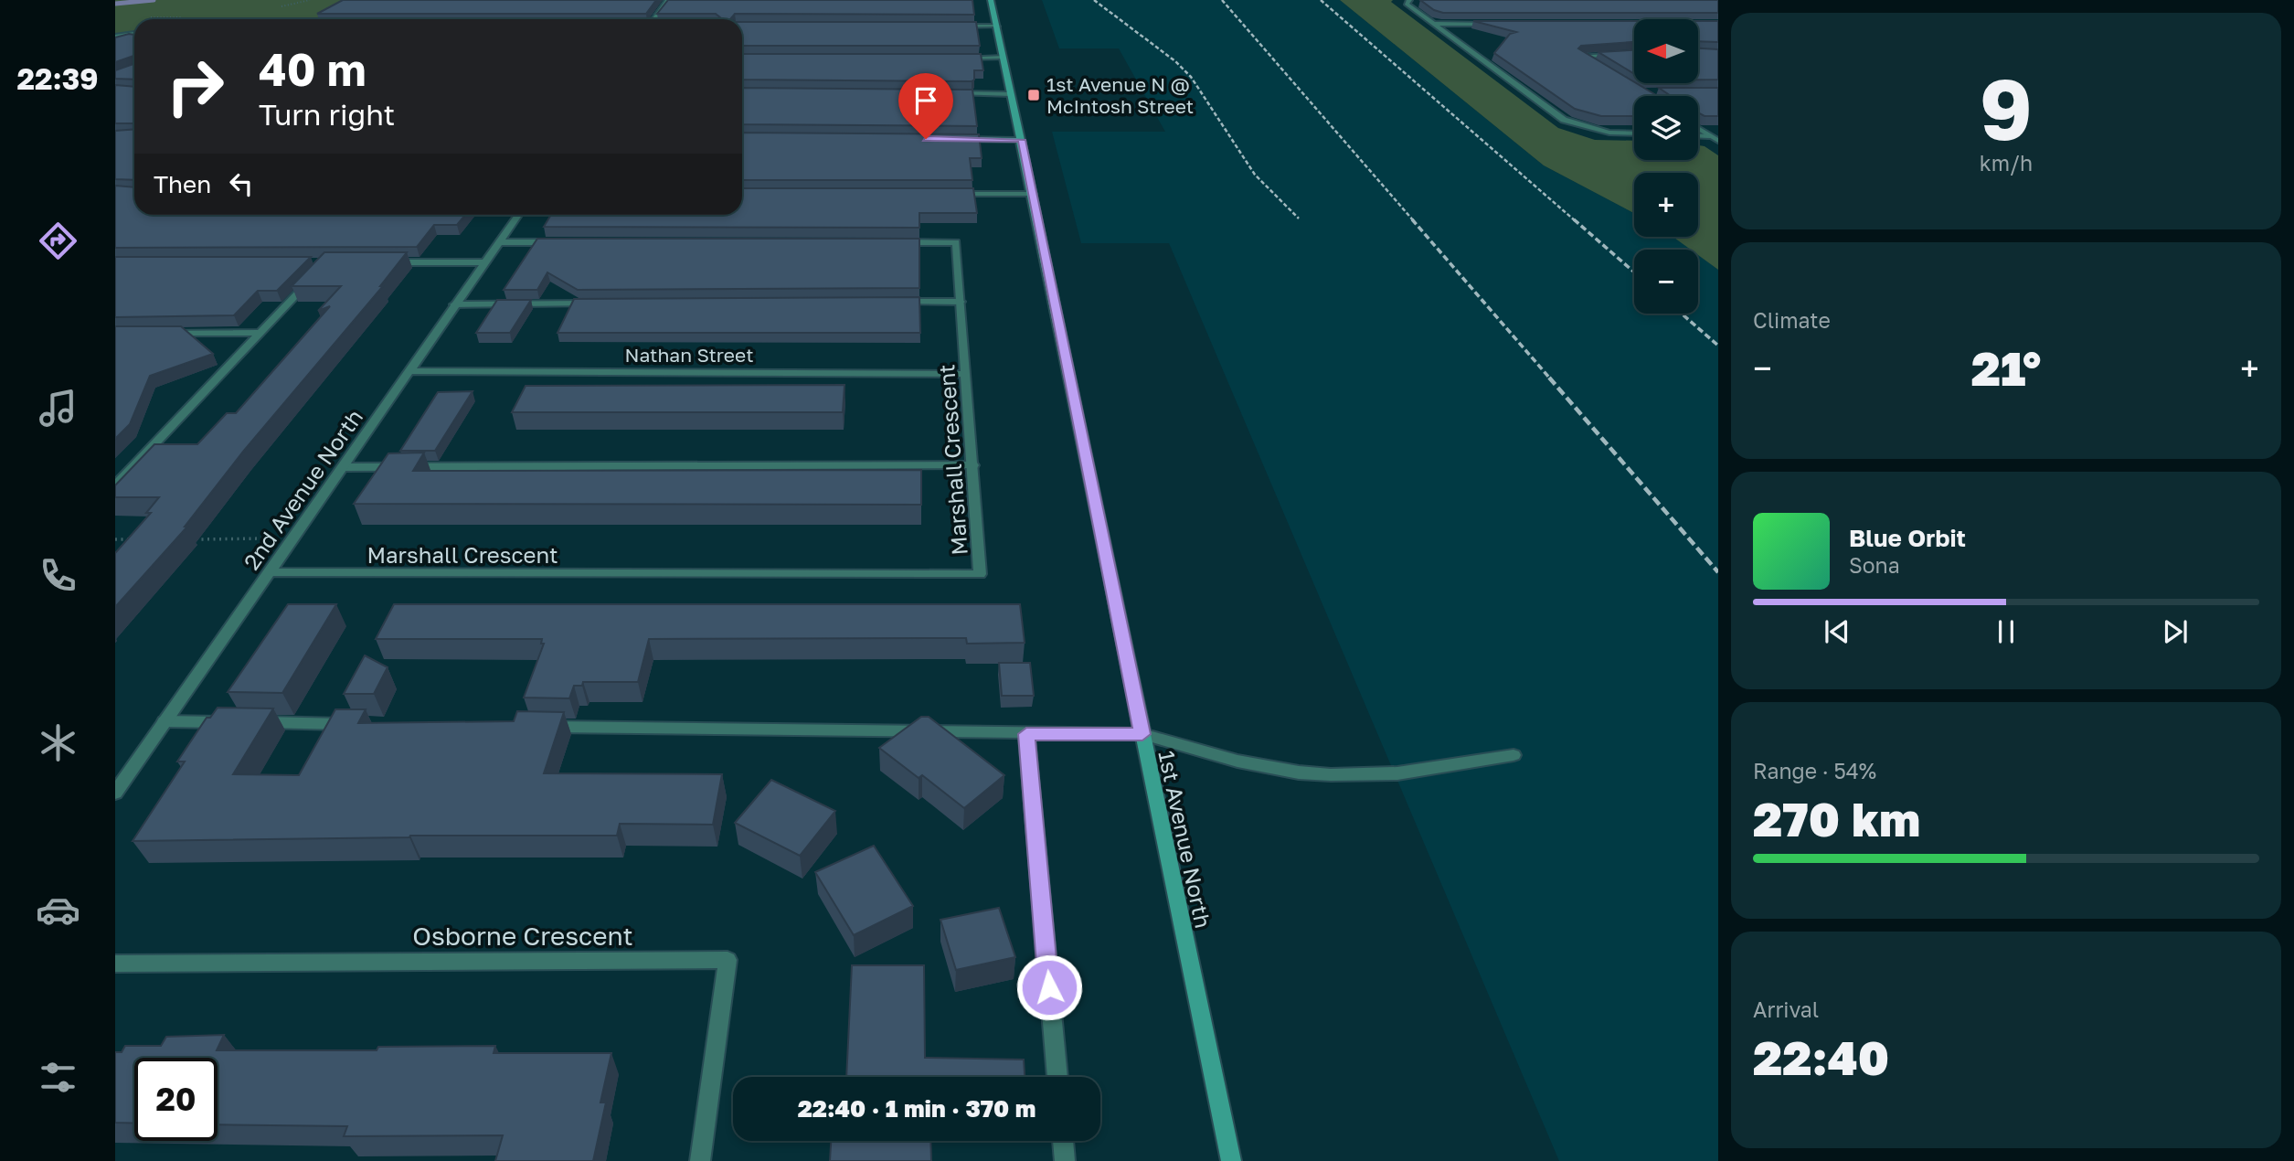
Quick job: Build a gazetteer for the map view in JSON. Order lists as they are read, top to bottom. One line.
{"streets":{"main road":["1st Avenue North"],"street":["Nathan Street","Marshall Crescent","2nd Avenue North","Osborne Crescent"]},"crossings":[["Nathan Street","Marshall Crescent"],["Nathan Street","2nd Avenue North"],["Marshall Crescent","2nd Avenue North"]],"places":{"transit":["1st Avenue N @ McIntosh Street"]},"north":"left","page":{"tabs":"22:39","tile":[["9","km/h"],"Climate",["Range · 54%","270 km"],["Arrival","22:40"]],"map_buttons":["+","−"],"turn":["40 m","Turn right"],"then":"Then","heat":["−","21°","+"],"song":["Blue Orbit","Sona"],"limit":"20","trip":"22:40 · 1 min · 370 m"}}
